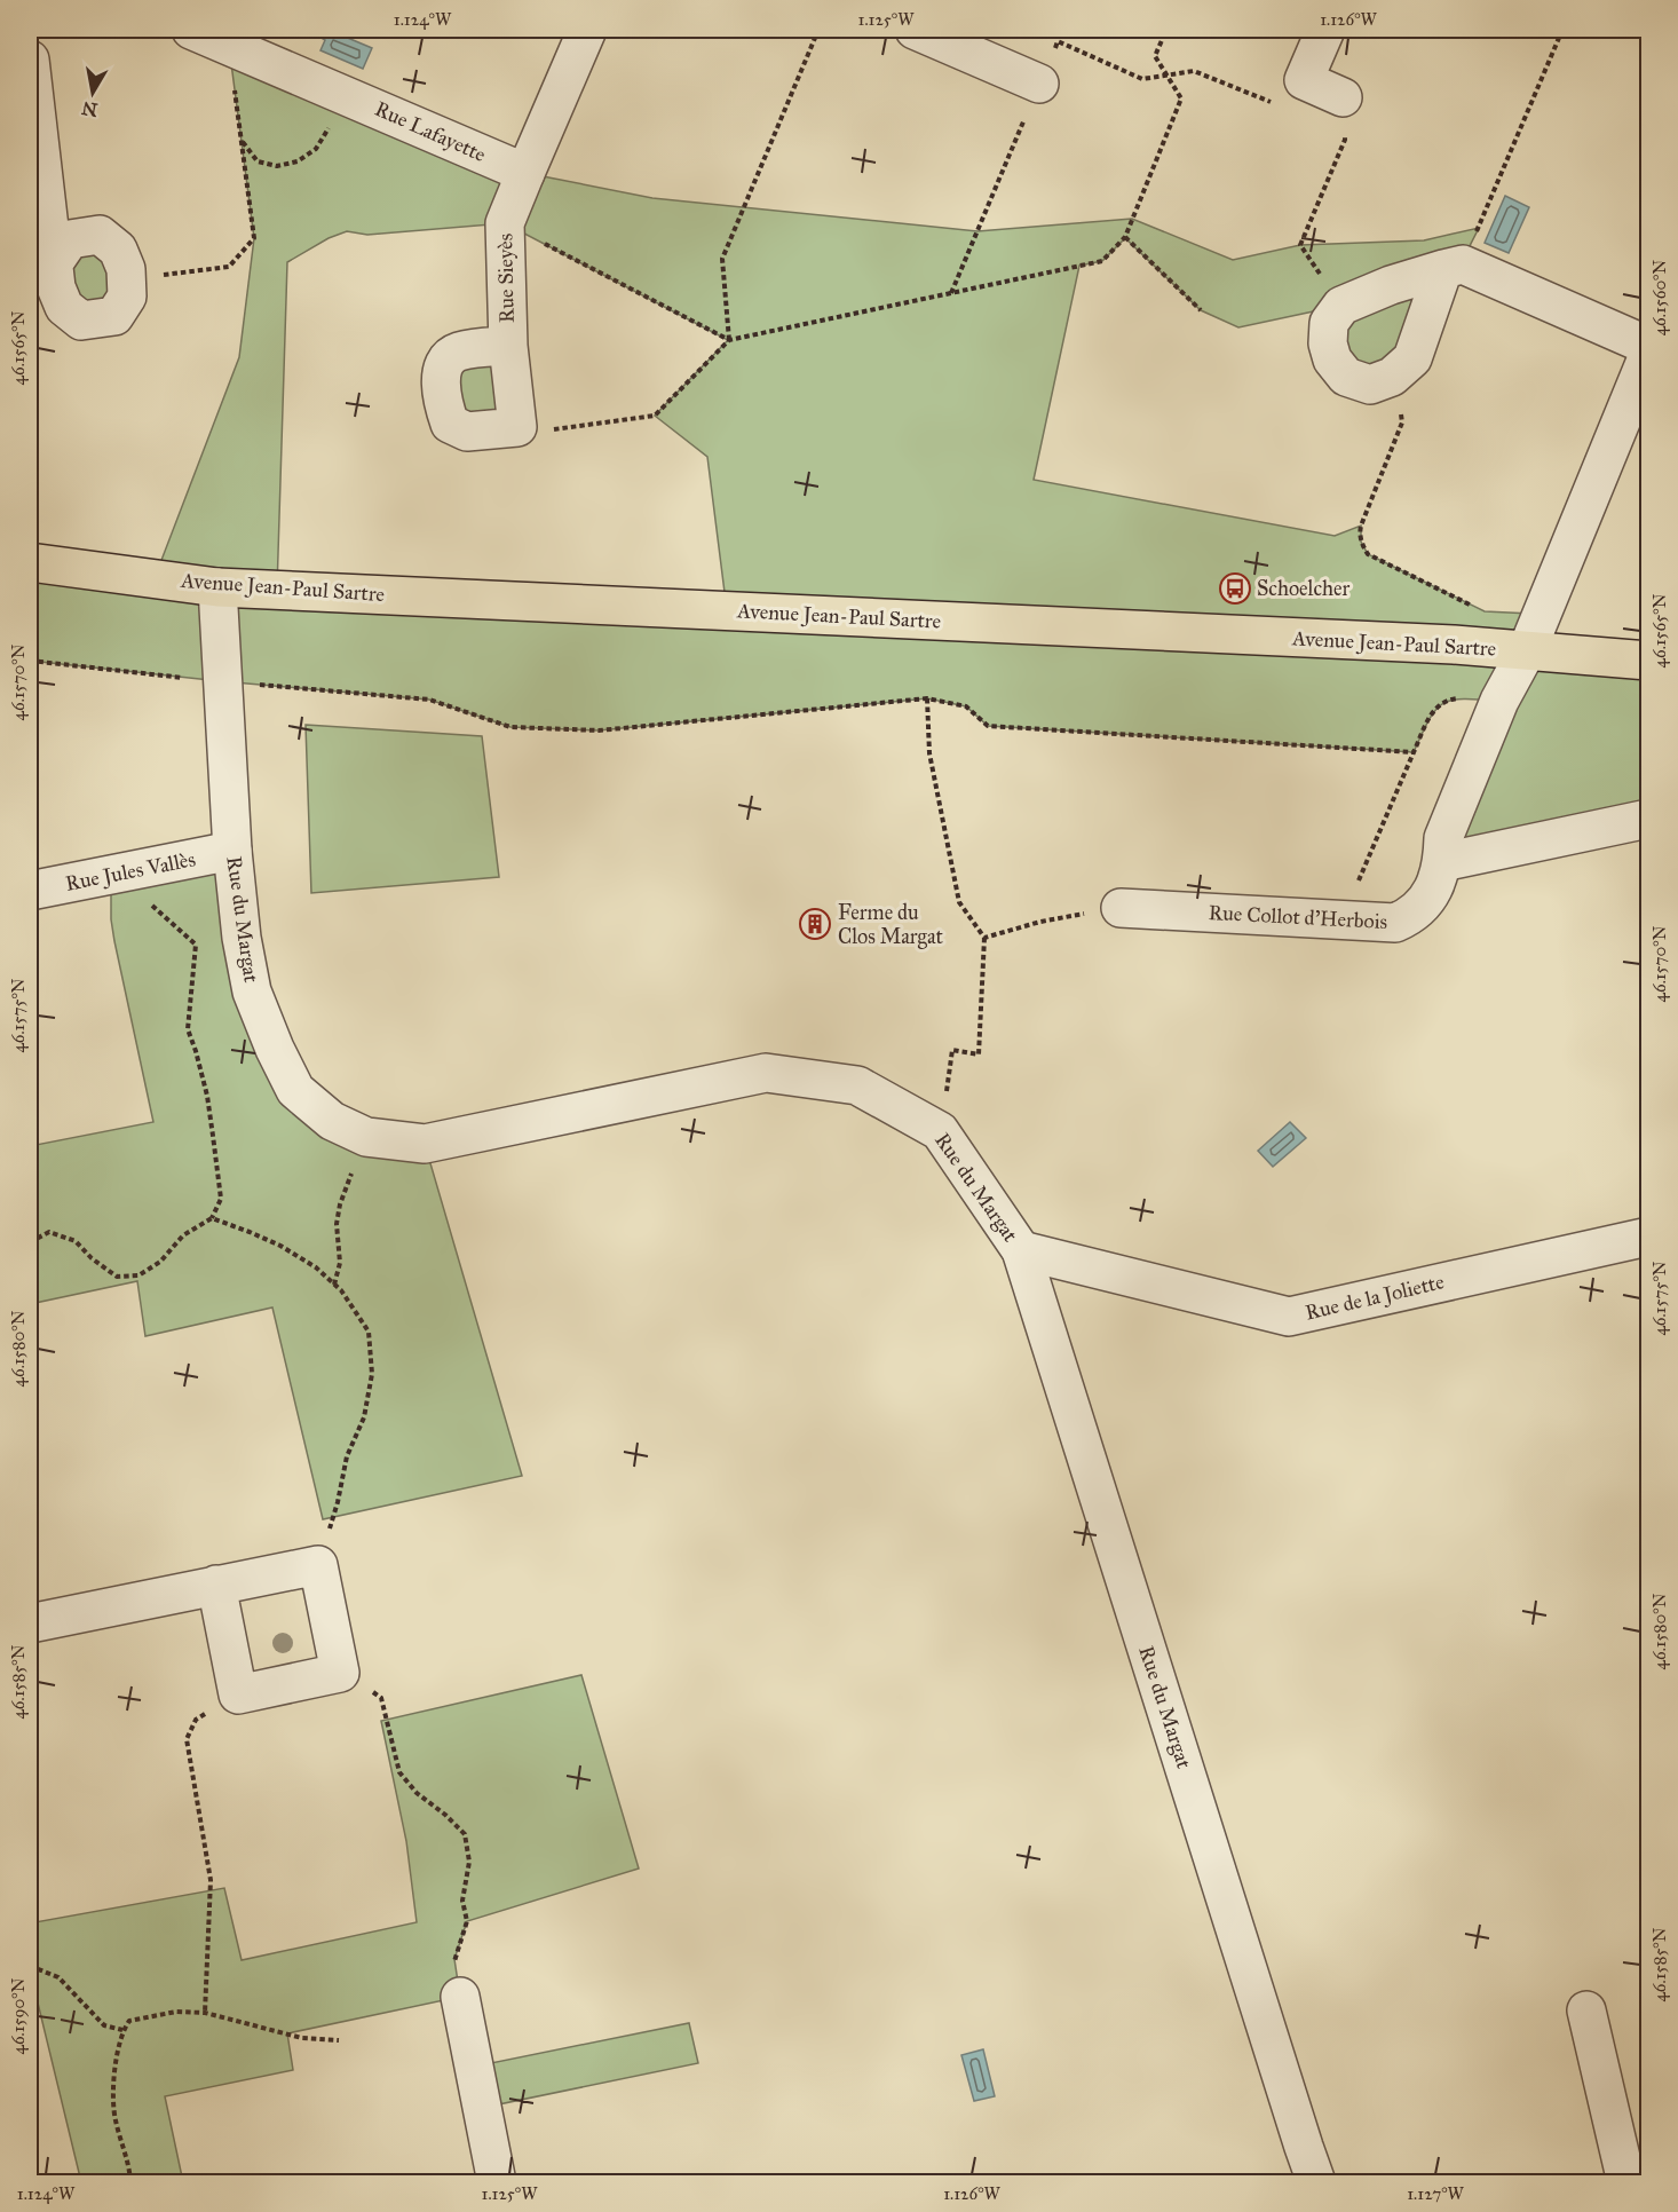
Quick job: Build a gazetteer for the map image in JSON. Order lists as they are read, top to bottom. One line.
{"streets":{"main road":["Avenue Jean-Paul Sartre"],"street":["Rue Lafayette","Rue Sieyès","Rue Jules Vallès","Rue Collot d'Herbois","Rue du Margat","Rue de la Joliette"]},"crossings":[["Rue Lafayette","Rue Sieyès"],["Avenue Jean-Paul Sartre","Rue Collot d'Herbois"],["Avenue Jean-Paul Sartre","Rue du Margat"],["Rue Jules Vallès","Rue du Margat"],["Rue du Margat","Rue de la Joliette"]],"places":{"bus stop":["Schoelcher"],"building":["Ferme du Clos Margat"]},"north":"bottom","coordinates":["1.124°W","1.125°W","1.126°W","46.1560°N","46.1565°N","46.1570°N","46.1575°N","46.1580°N","46.1585°N","46.1590°N","1.127°W"]}
